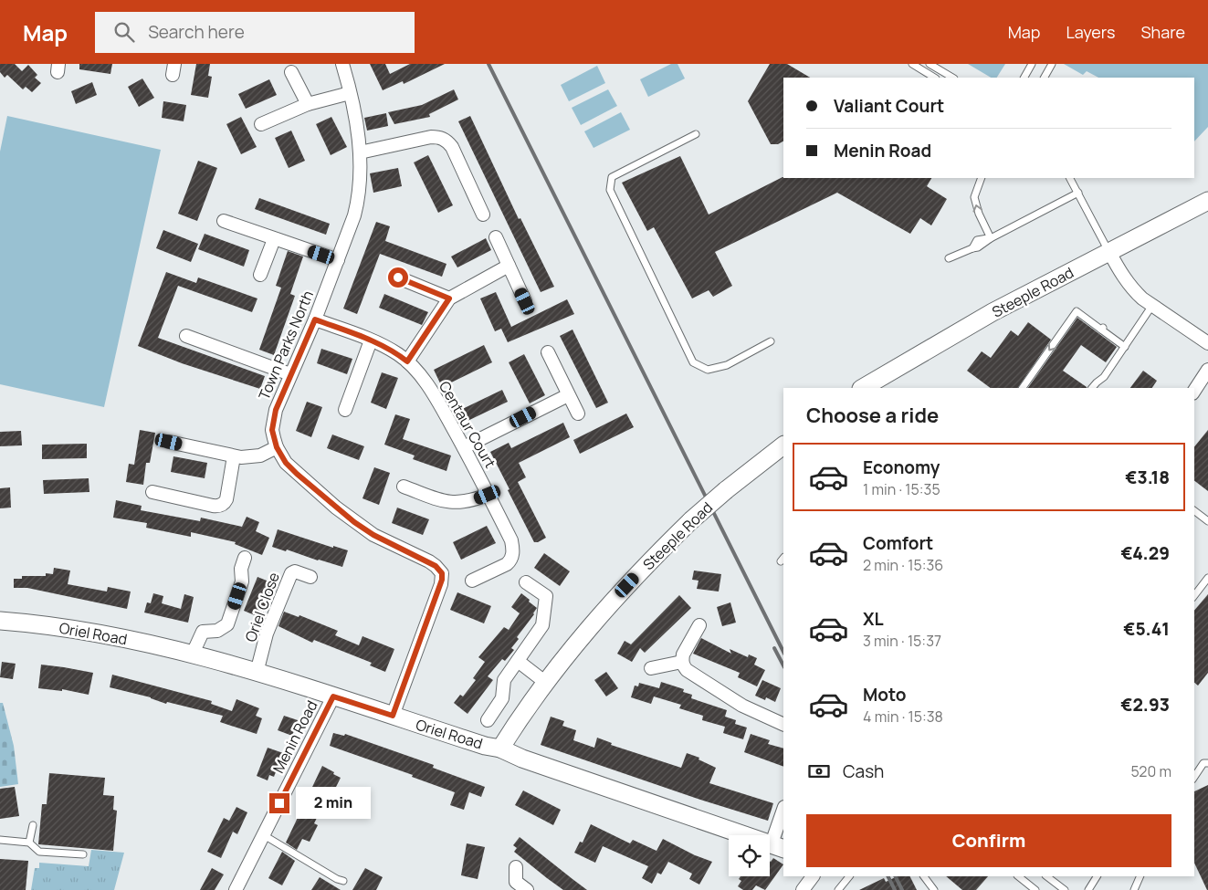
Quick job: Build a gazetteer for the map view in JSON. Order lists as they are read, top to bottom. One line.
{"streets":{"street":["Steeple Road","Town Parks North","Centaur Court","Oriel Close","Oriel Road","Menin Road"]},"crossings":[["Steeple Road","Oriel Road"],["Town Parks North","Centaur Court"],["Town Parks North","Oriel Road"],["Oriel Close","Oriel Road"],["Oriel Road","Menin Road"]],"page":{"header":"Map","search":"Search here","nav":["Map","Layers","Share"],"banner":["Valiant Court","Menin Road"],"heading":"Choose a ride","list":[{"name":"Economy","note":"1 min · 15:35","value":"€3.18"},{"name":"Comfort","note":"2 min · 15:36","value":"€4.29"},{"name":"XL","note":"3 min · 15:37","value":"€5.41"},{"name":"Moto","note":"4 min · 15:38","value":"€2.93"}],"pay":["Cash","520 m"],"bubble":"2 min","buttons":"Confirm"}}
